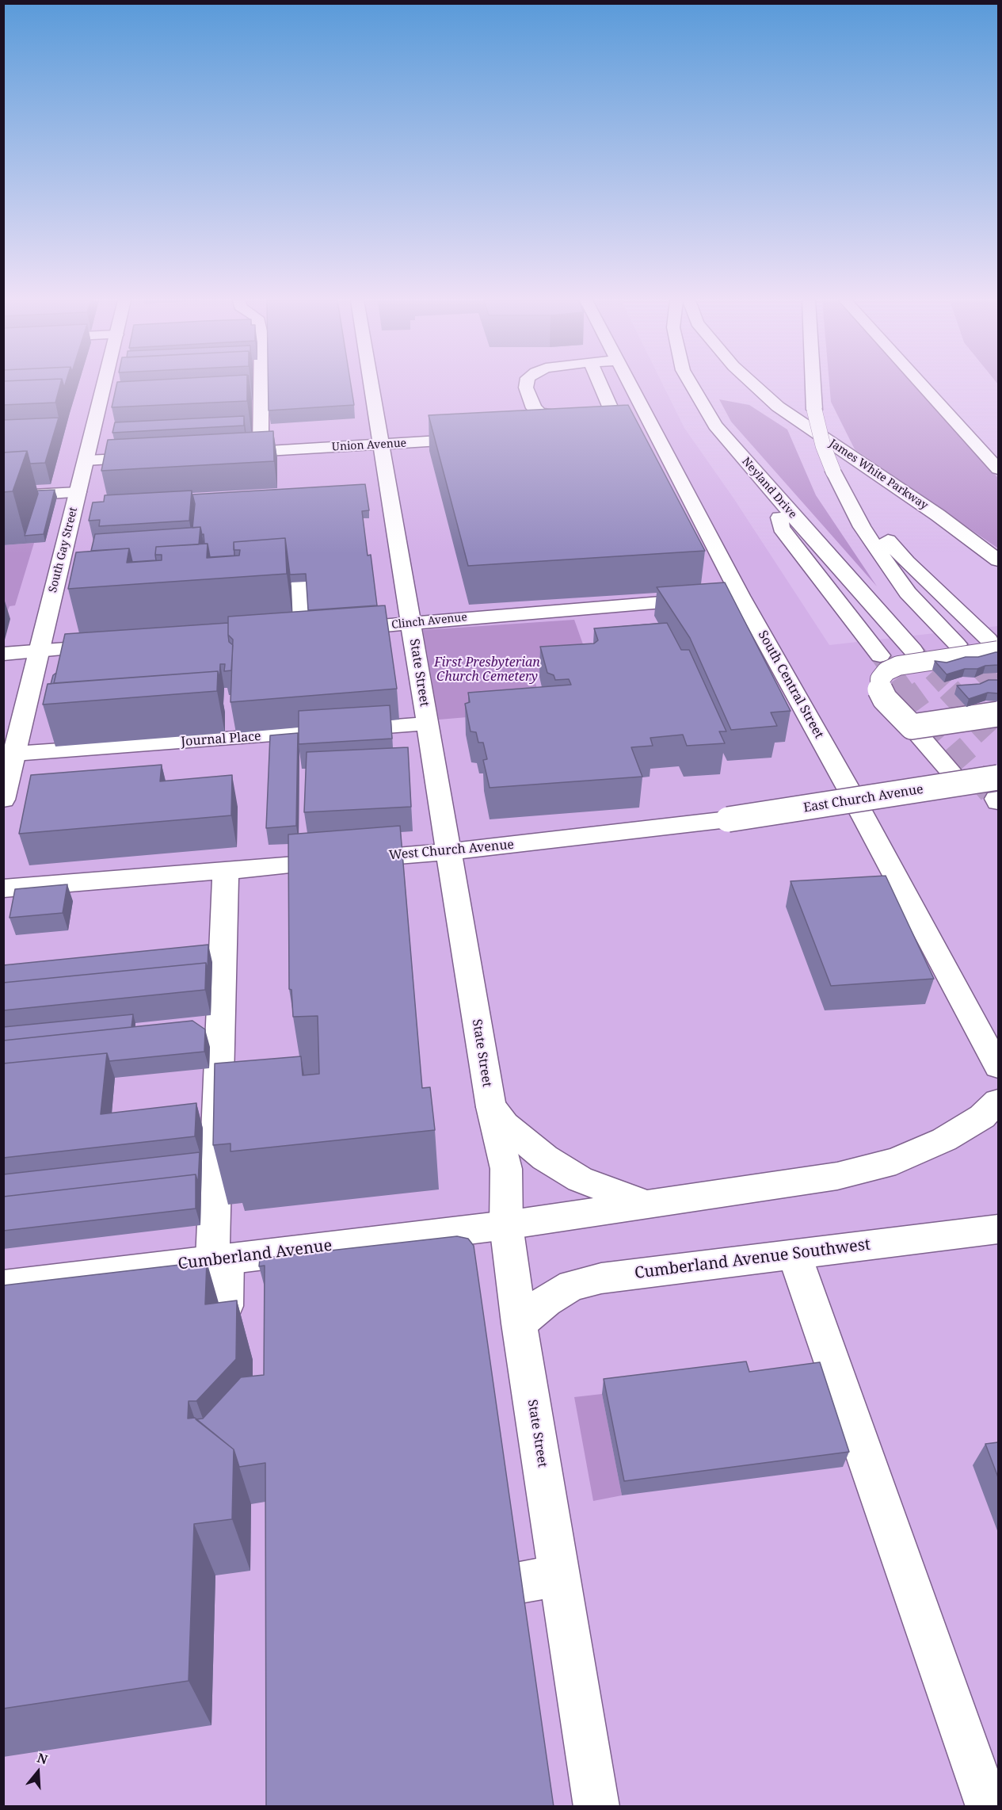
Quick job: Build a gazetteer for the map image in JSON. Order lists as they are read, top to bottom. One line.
{"streets":{"main road":["Union Avenue","James White Parkway","Neyland Drive","South Gay Street","Clinch Avenue","State Street","South Central Street","Journal Place","East Church Avenue","West Church Avenue","Cumberland Avenue","Cumberland Avenue Southwest"]},"crossings":[["Union Avenue","State Street"],["South Gay Street","Journal Place"],["Clinch Avenue","State Street"],["Clinch Avenue","South Central Street"],["State Street","Journal Place"],["State Street","West Church Avenue"],["State Street","Cumberland Avenue"],["State Street","Cumberland Avenue Southwest"],["East Church Avenue","West Church Avenue"]],"parks":["First Presbyterian Church Cemetery"],"north":"top"}
